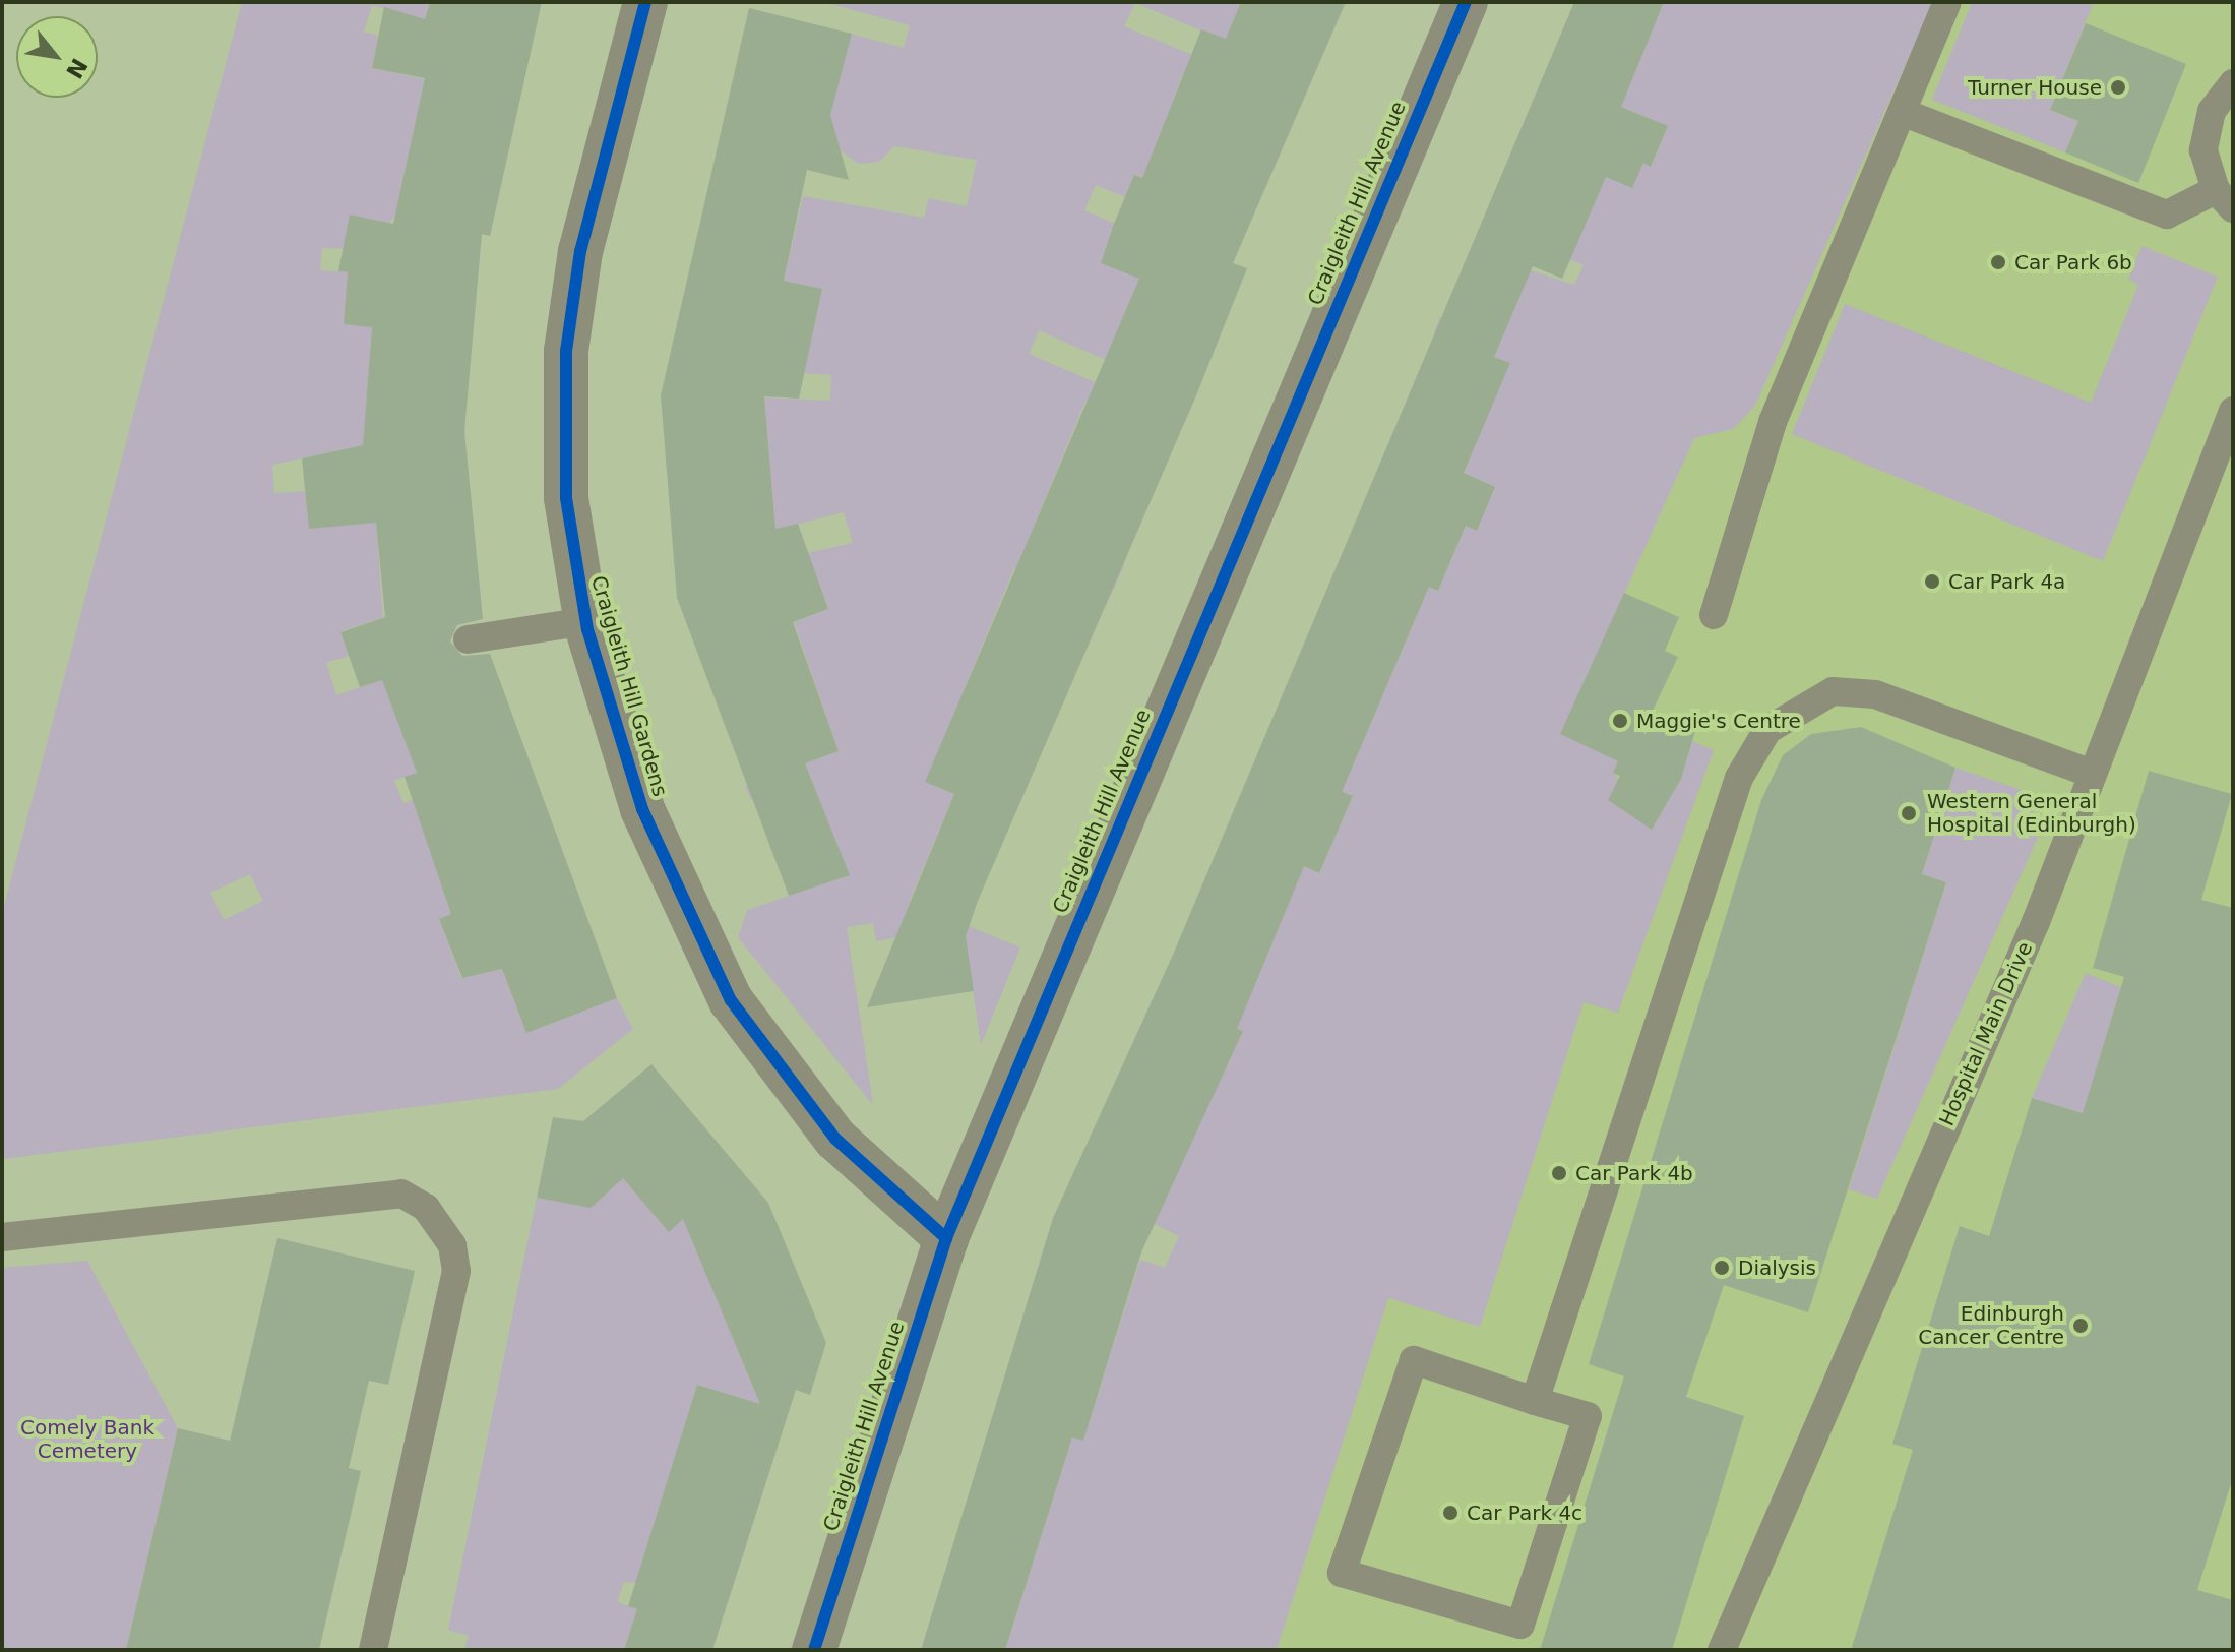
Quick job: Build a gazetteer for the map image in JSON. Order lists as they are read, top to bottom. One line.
{"streets":{"street":["Craigleith Hill Avenue","Craigleith Hill Gardens"],"lane":["Hospital Main Drive"]},"crossings":[["Craigleith Hill Avenue","Craigleith Hill Gardens"]],"parks":["Comely Bank Cemetery"],"places":["Turner House","Car Park 6b","Car Park 4a","Maggie's Centre","Western General Hospital (Edinburgh)","Car Park 4b","Dialysis","Edinburgh Cancer Centre","Car Park 4c"],"north":"bottom right"}
